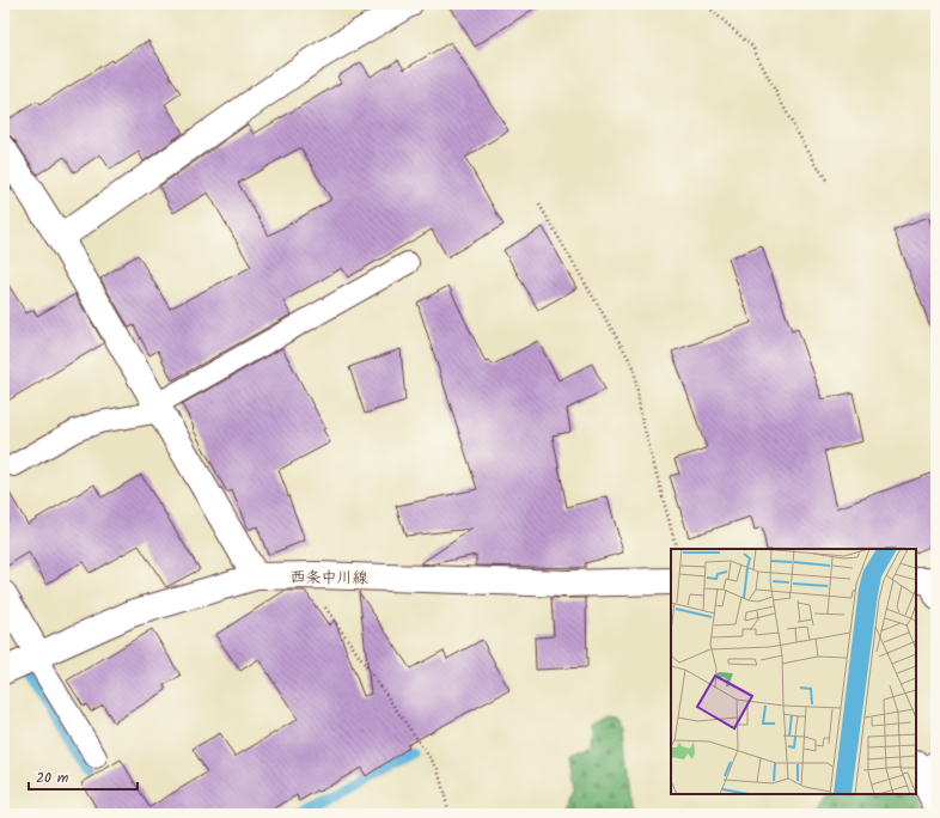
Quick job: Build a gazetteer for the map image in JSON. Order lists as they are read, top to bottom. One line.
{"streets":{"street":["西条中川線"]},"scale_bar":"20 m"}
